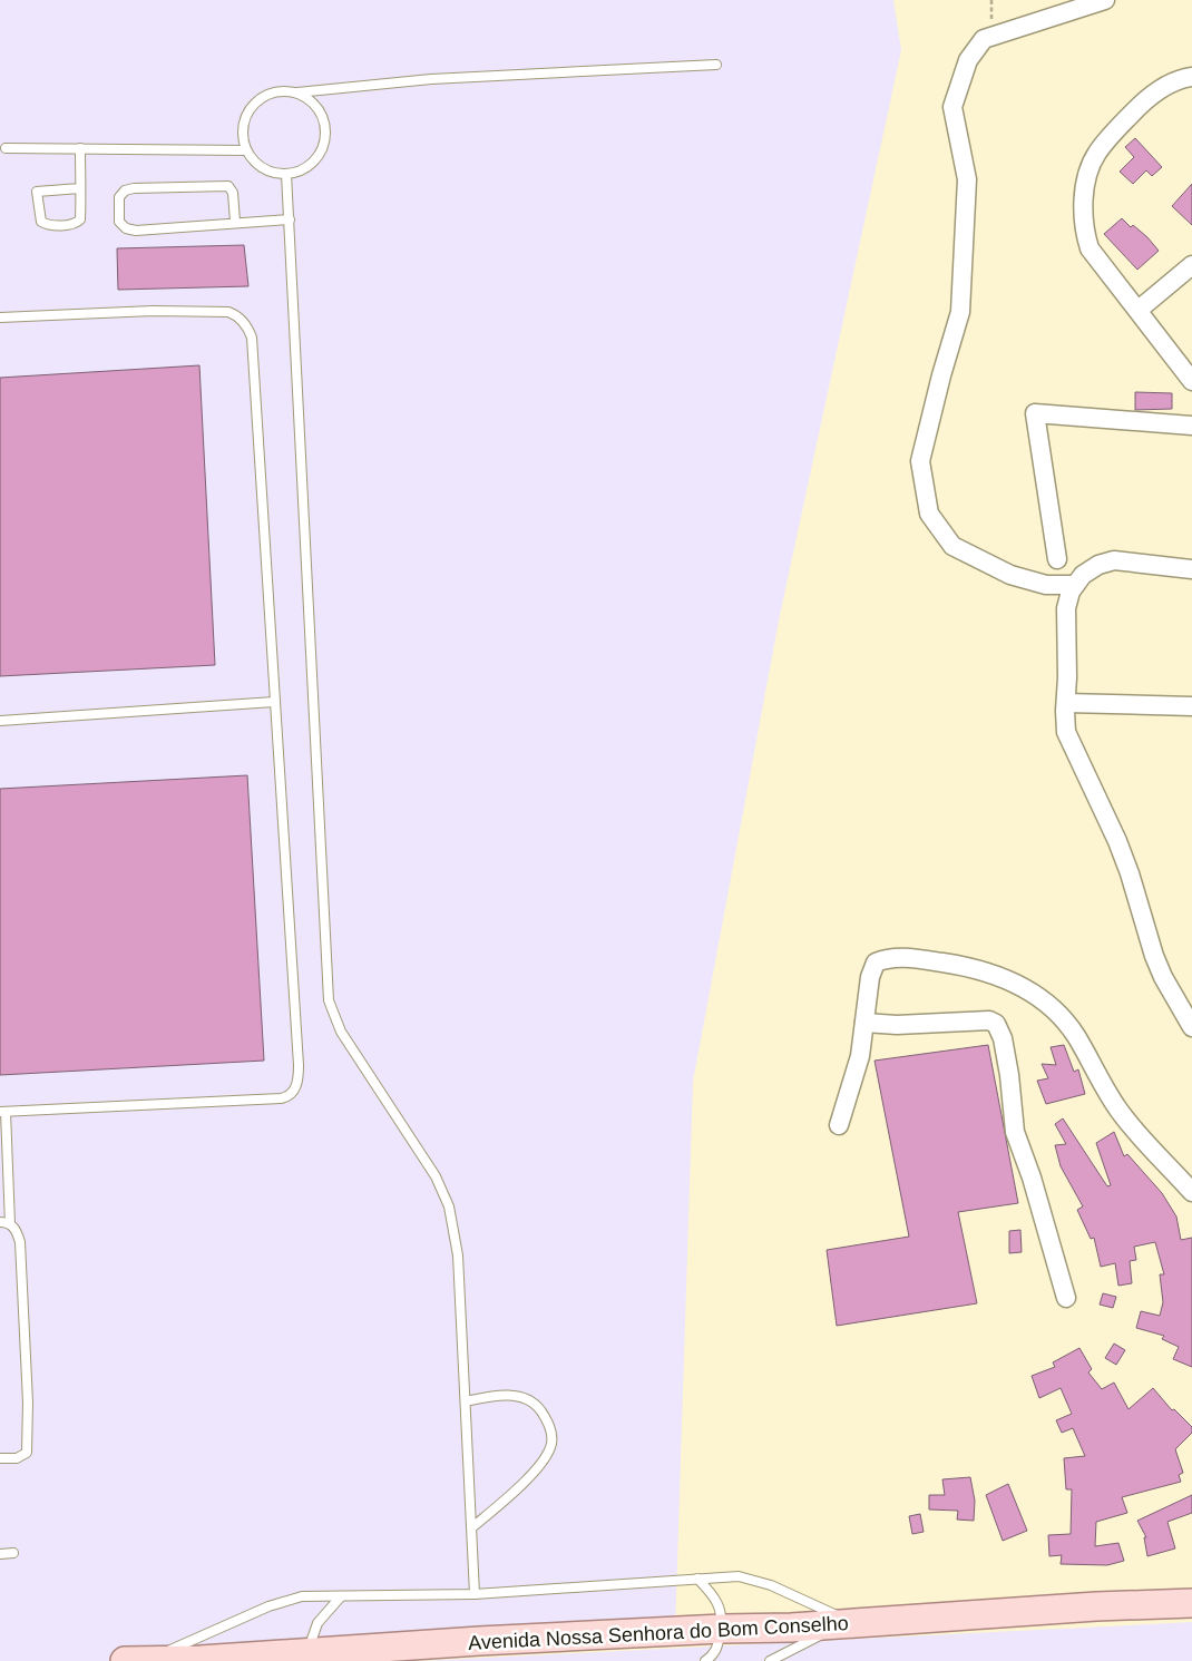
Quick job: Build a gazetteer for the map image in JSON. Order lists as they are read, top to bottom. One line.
{"streets":{"main road":["Avenida Nossa Senhora do Bom Conselho"]}}
